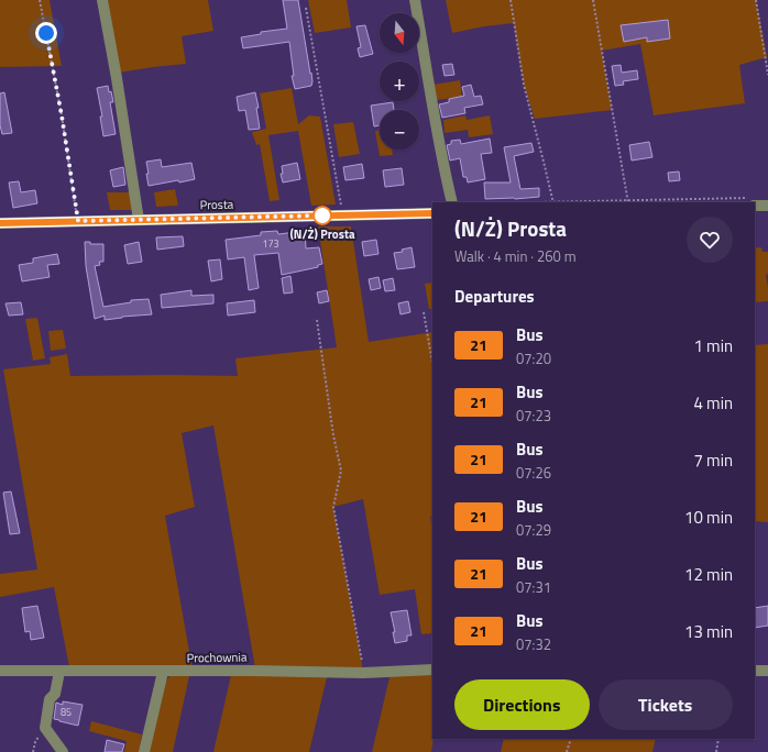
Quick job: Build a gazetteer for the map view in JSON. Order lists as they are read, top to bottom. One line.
{"streets":{"street":["Prosta","Prochownia"]},"places":["(N/Ż) Prosta"],"lines":["bus line 21"],"house_numbers":["173","85"],"north":"bottom","page":{"map_buttons":["+","−"],"heading":[["(N/Ż) Prosta","Walk · 4 min · 260 m"],"Departures"],"list":[{"mark":"21","name":"Bus","note":"07:20","value":"1 min"},{"mark":"21","name":"Bus","note":"07:23","value":"4 min"},{"mark":"21","name":"Bus","note":"07:26","value":"7 min"},{"mark":"21","name":"Bus","note":"07:29","value":"10 min"},{"mark":"21","name":"Bus","note":"07:31","value":"12 min"},{"mark":"21","name":"Bus","note":"07:32","value":"13 min"}],"buttons":["Directions","Tickets"]}}
